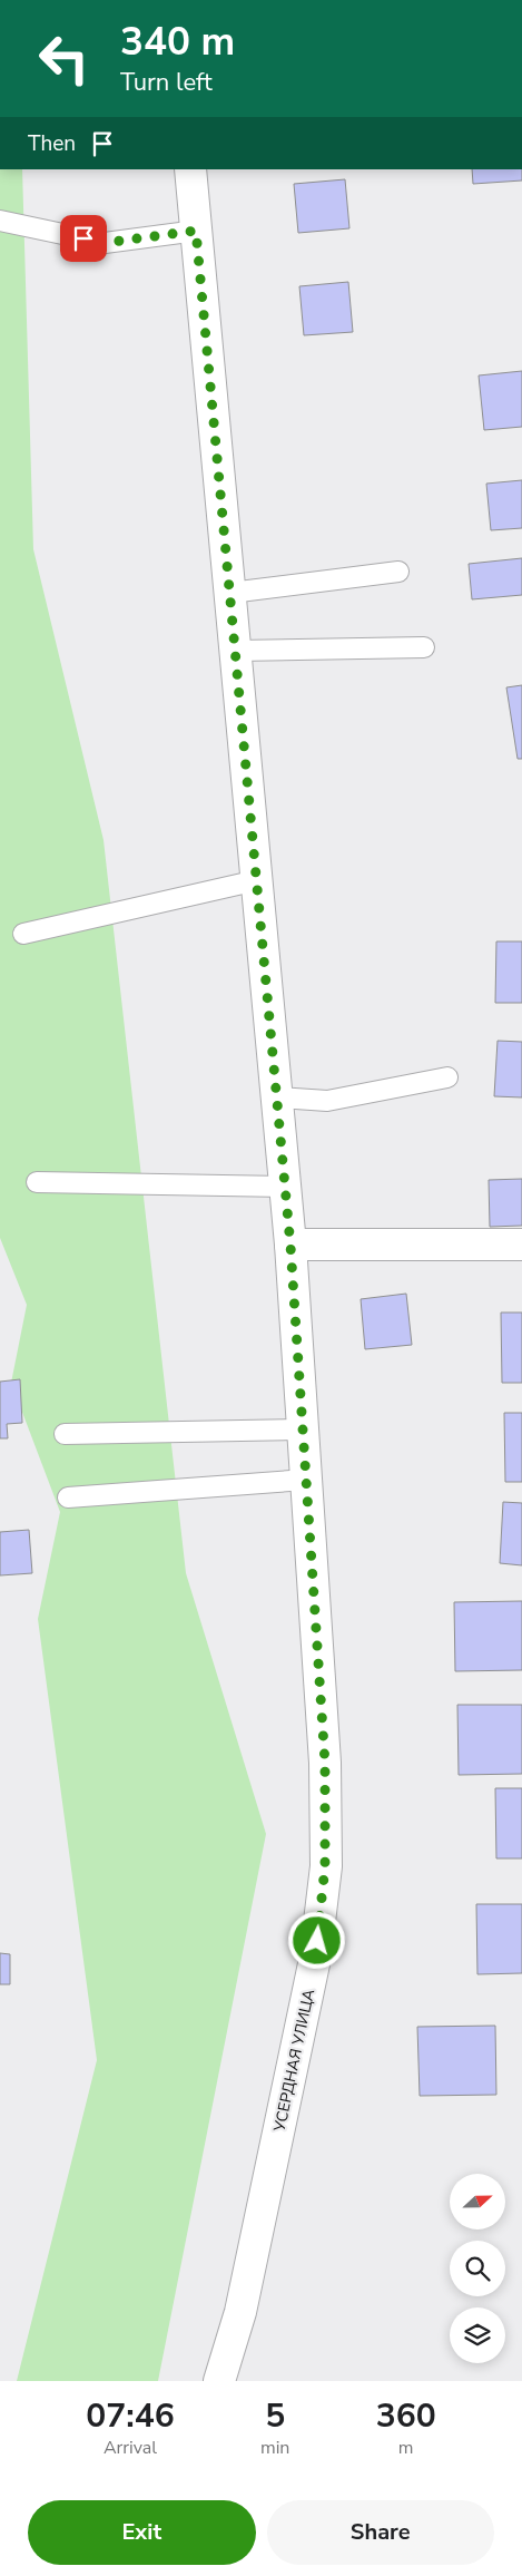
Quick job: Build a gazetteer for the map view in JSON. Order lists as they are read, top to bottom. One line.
{"streets":{"street":["УСЕРДНАЯ УЛИЦА"]},"north":"right","page":{"turn":["340 m","Turn left"],"then":"Then","eta":["07:46","Arrival","5","min","360","m"],"buttons":["Exit","Share"]}}
